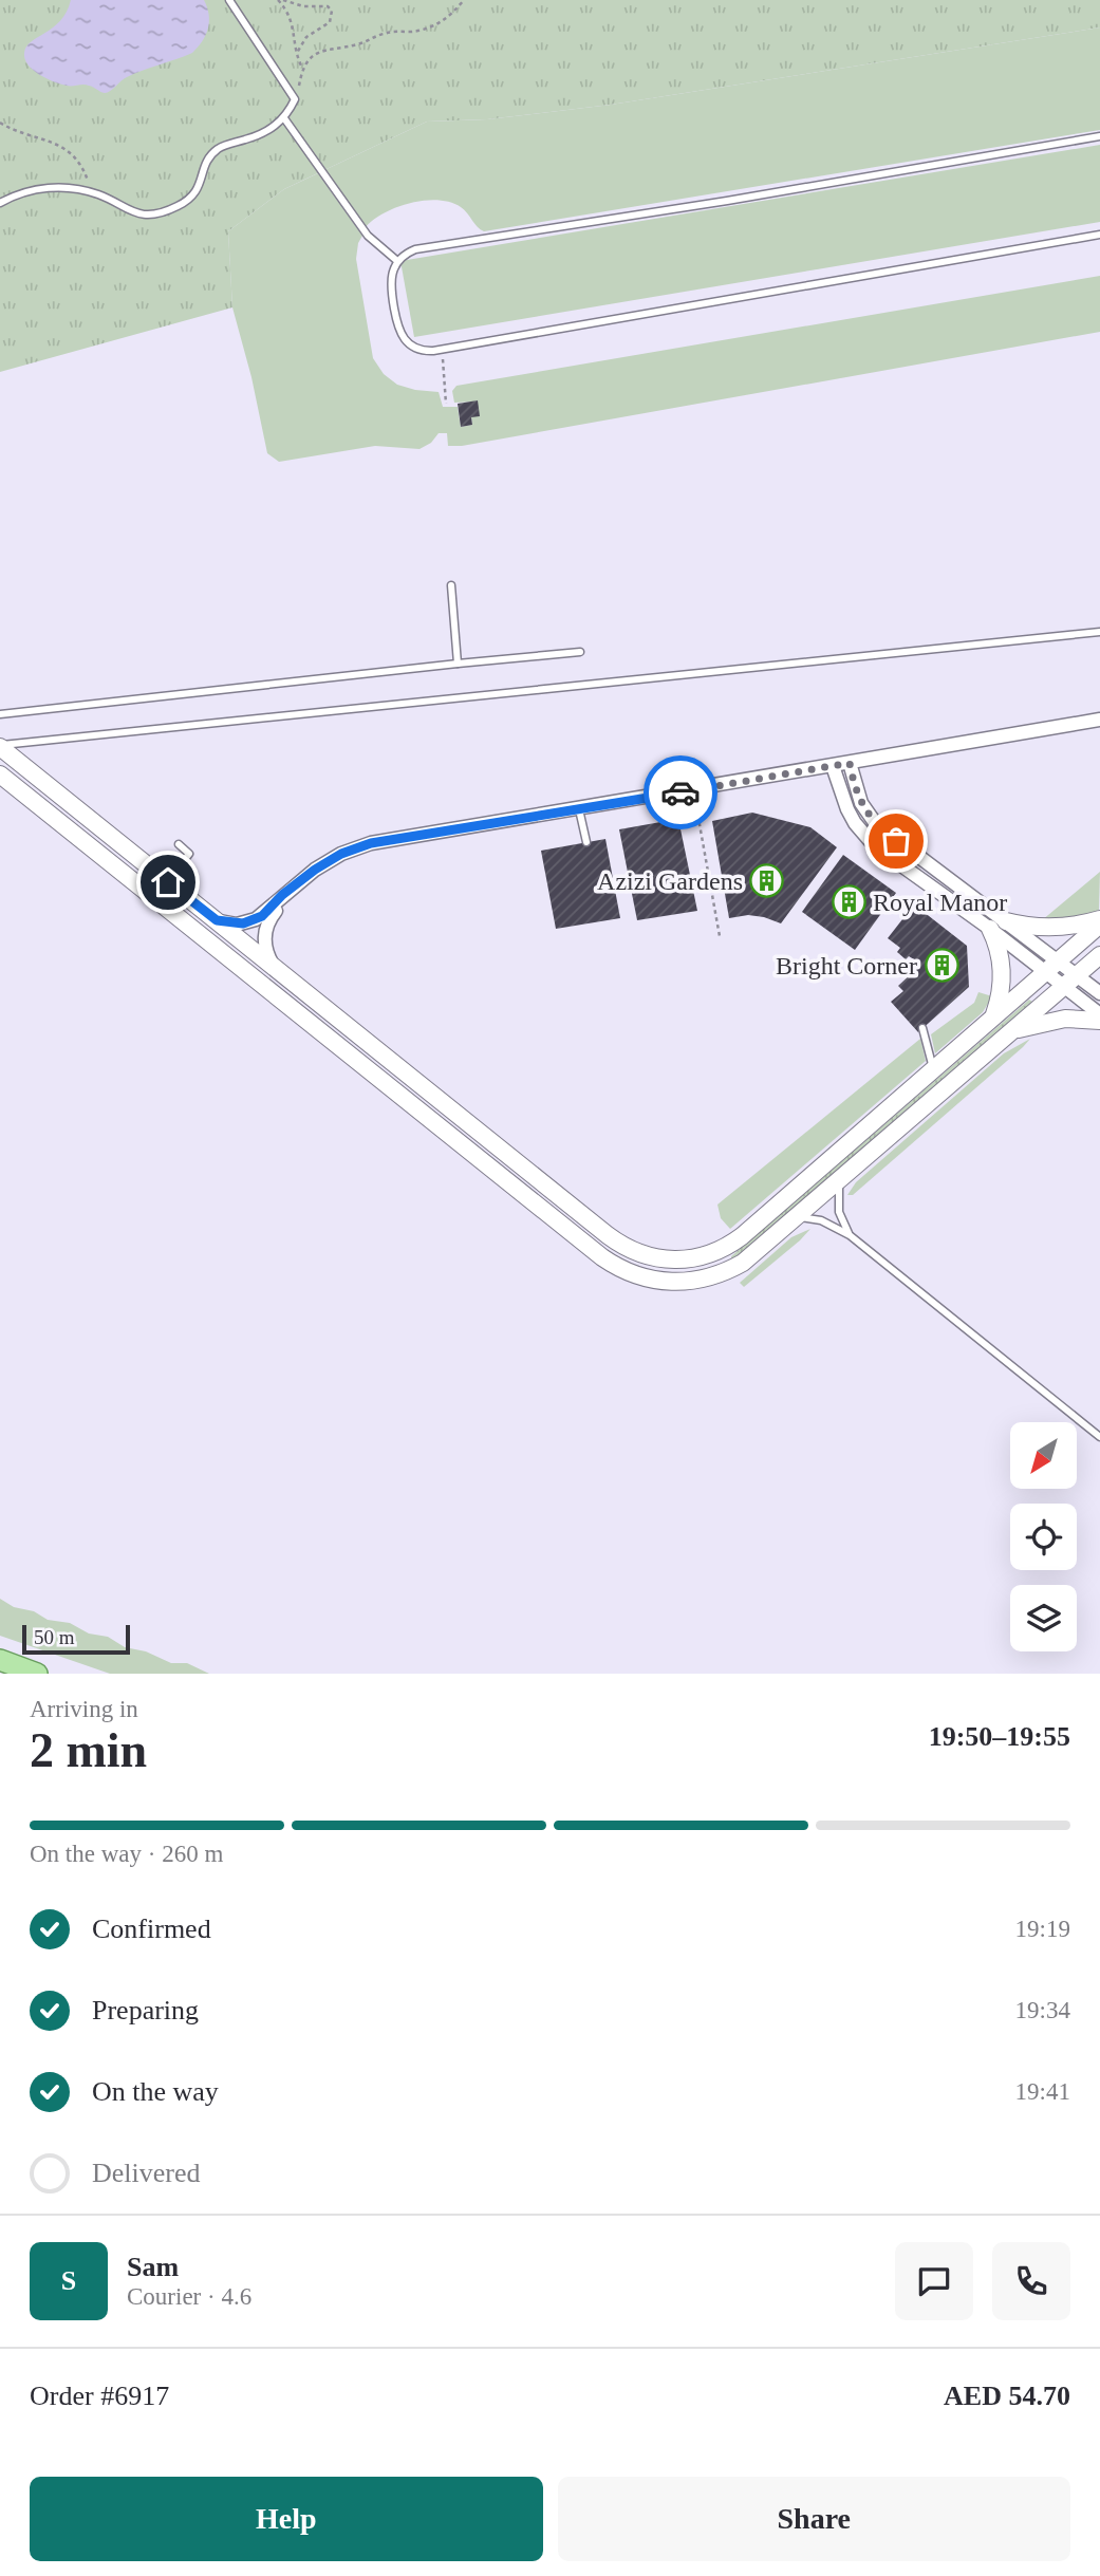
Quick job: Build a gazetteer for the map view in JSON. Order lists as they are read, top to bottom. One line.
{"places":{"building":["Azizi Gardens","Royal Manor","Bright Corner"]},"scale_bar":"50 m","north":"bottom left","page":{"scale":"50 m","heading":["2 min","Arriving in","19:50–19:55"],"panel":["Sam","Courier · 4.6","Order #6917","AED 54.70"],"bar":"On the way · 260 m","list":[["Confirmed","19:19"],["Preparing","19:34"],["On the way","19:41"],"Delivered"],"round":"S","buttons":["Help","Share"]}}
